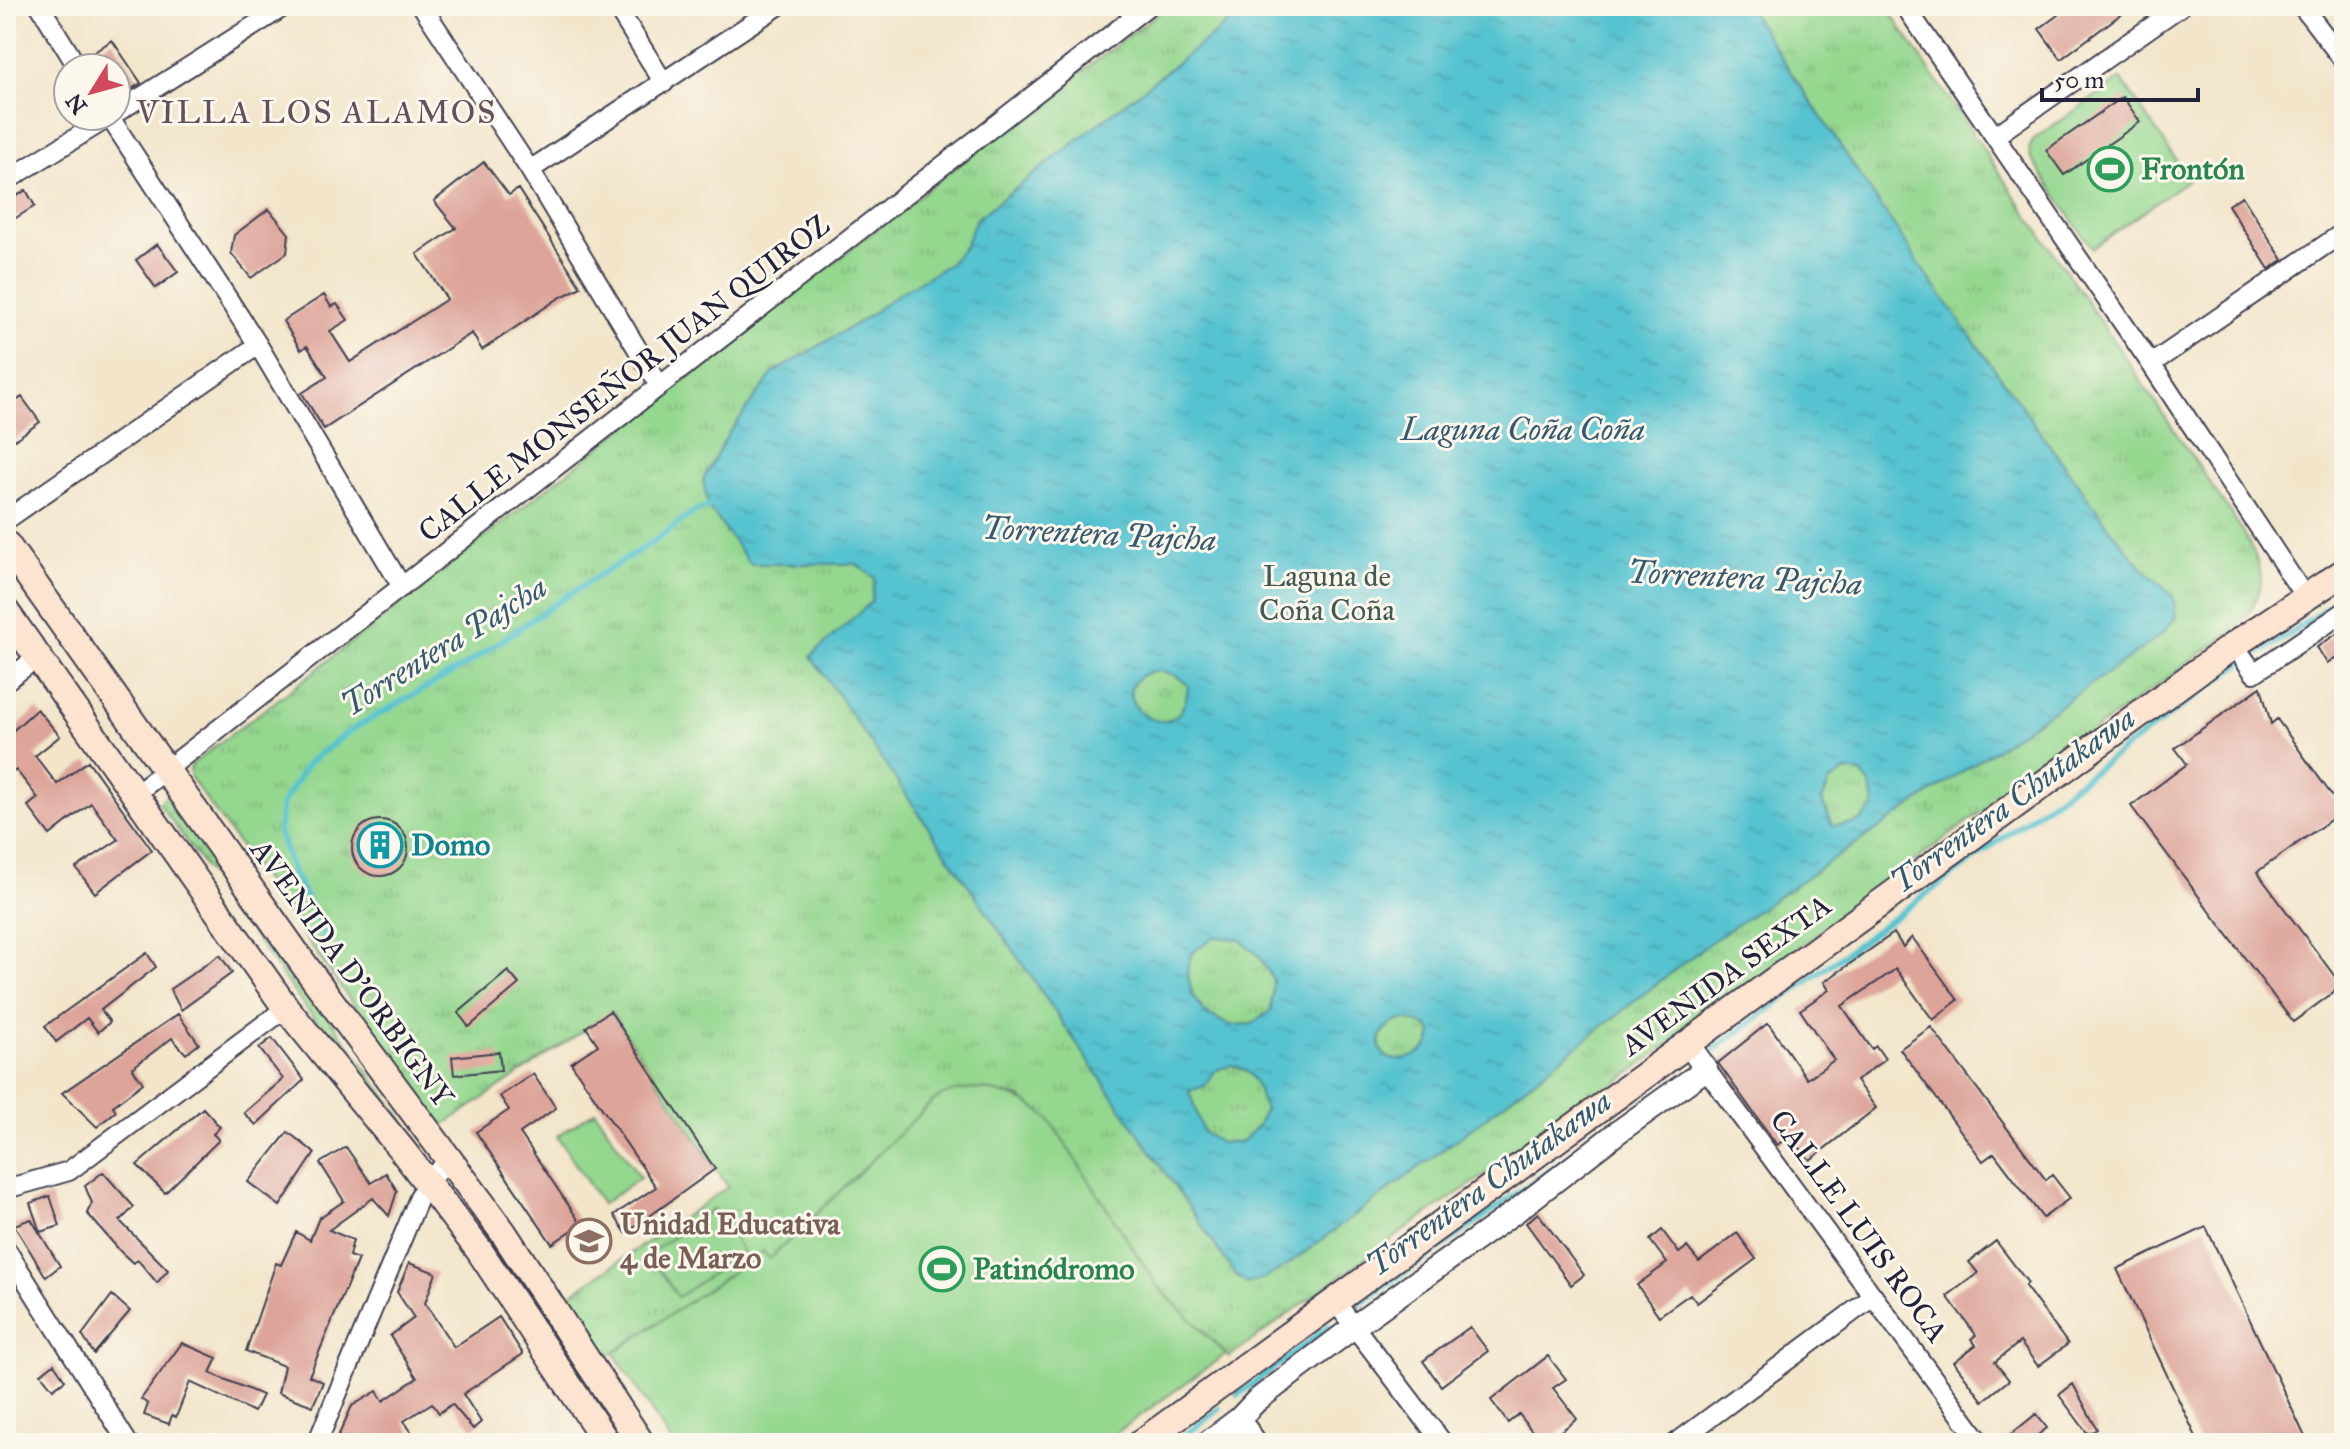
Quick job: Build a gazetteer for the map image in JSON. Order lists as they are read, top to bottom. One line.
{"streets":{"main road":["AVENIDA D'ORBIGNY","AVENIDA SEXTA"],"street":["CALLE MONSEÑOR JUAN QUIROZ","CALLE LUIS ROCA"]},"crossings":[["CALLE MONSEÑOR JUAN QUIROZ","AVENIDA D'ORBIGNY"],["AVENIDA SEXTA","CALLE LUIS ROCA"]],"districts":["VILLA LOS ALAMOS"],"water":["Laguna Coña Coña","Torrentera Pajcha","Torrentera Chutakawa"],"parks":["Laguna de Coña Coña"],"places":{"sports":["Frontón","Patinódromo"],"building":["Domo"],"school or university":["Unidad Educativa 4 de Marzo"]},"scale_bar":"50 m","north":"bottom left"}
